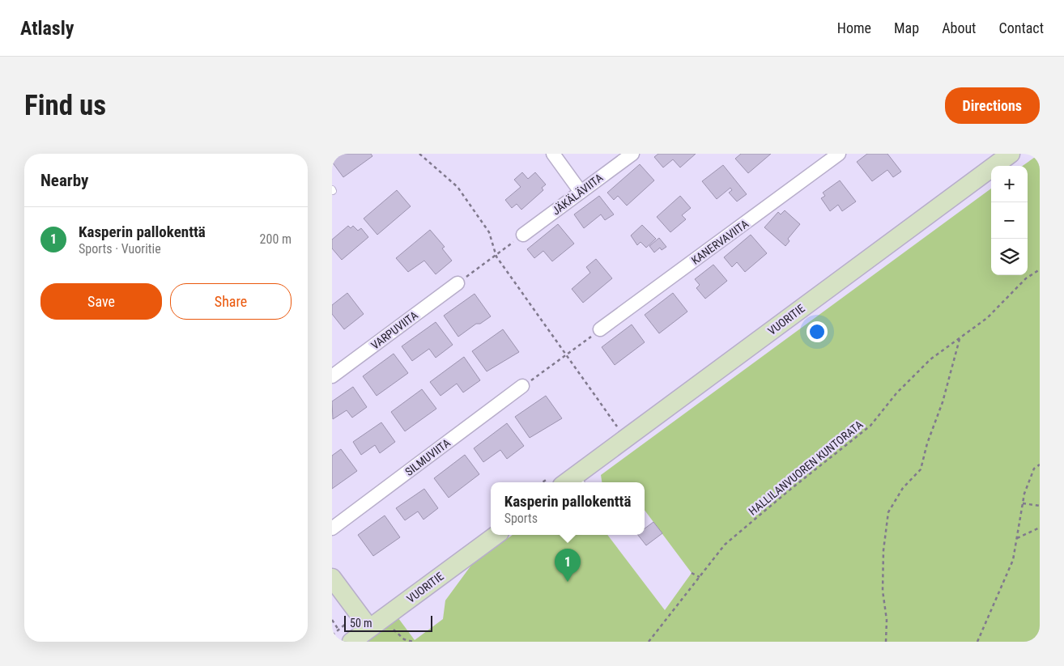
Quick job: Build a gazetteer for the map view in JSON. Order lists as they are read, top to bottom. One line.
{"streets":{"street":["JÄKÄLÄVIITA","KANERVAVIITA","VUORITIE","VARPUVIITA","SILMUVIITA"],"path":["HALLILANVUOREN KUNTORATA"]},"scale_bar":"50 m","page":{"header":"Atlasly","nav":["Home","Map","About","Contact"],"buttons":["Directions",["Save","Share"]],"title":"Find us","heading":"Nearby","map_buttons":["+","−"],"list":[{"mark":"1","name":"Kasperin pallokenttä","note":"Sports · Vuoritie","value":"200 m"}],"popup":["Kasperin pallokenttä","Sports"],"pins":"1","scale":"50 m"}}
